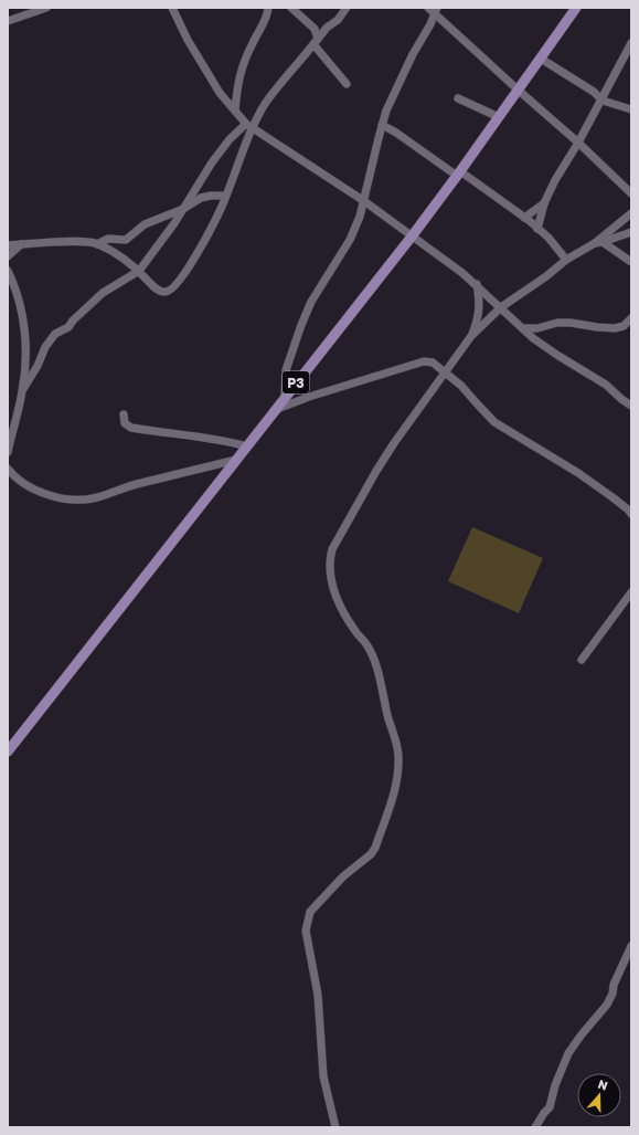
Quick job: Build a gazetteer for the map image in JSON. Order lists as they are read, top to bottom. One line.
{"streets":{"main road":["P3"]},"north":"top"}
